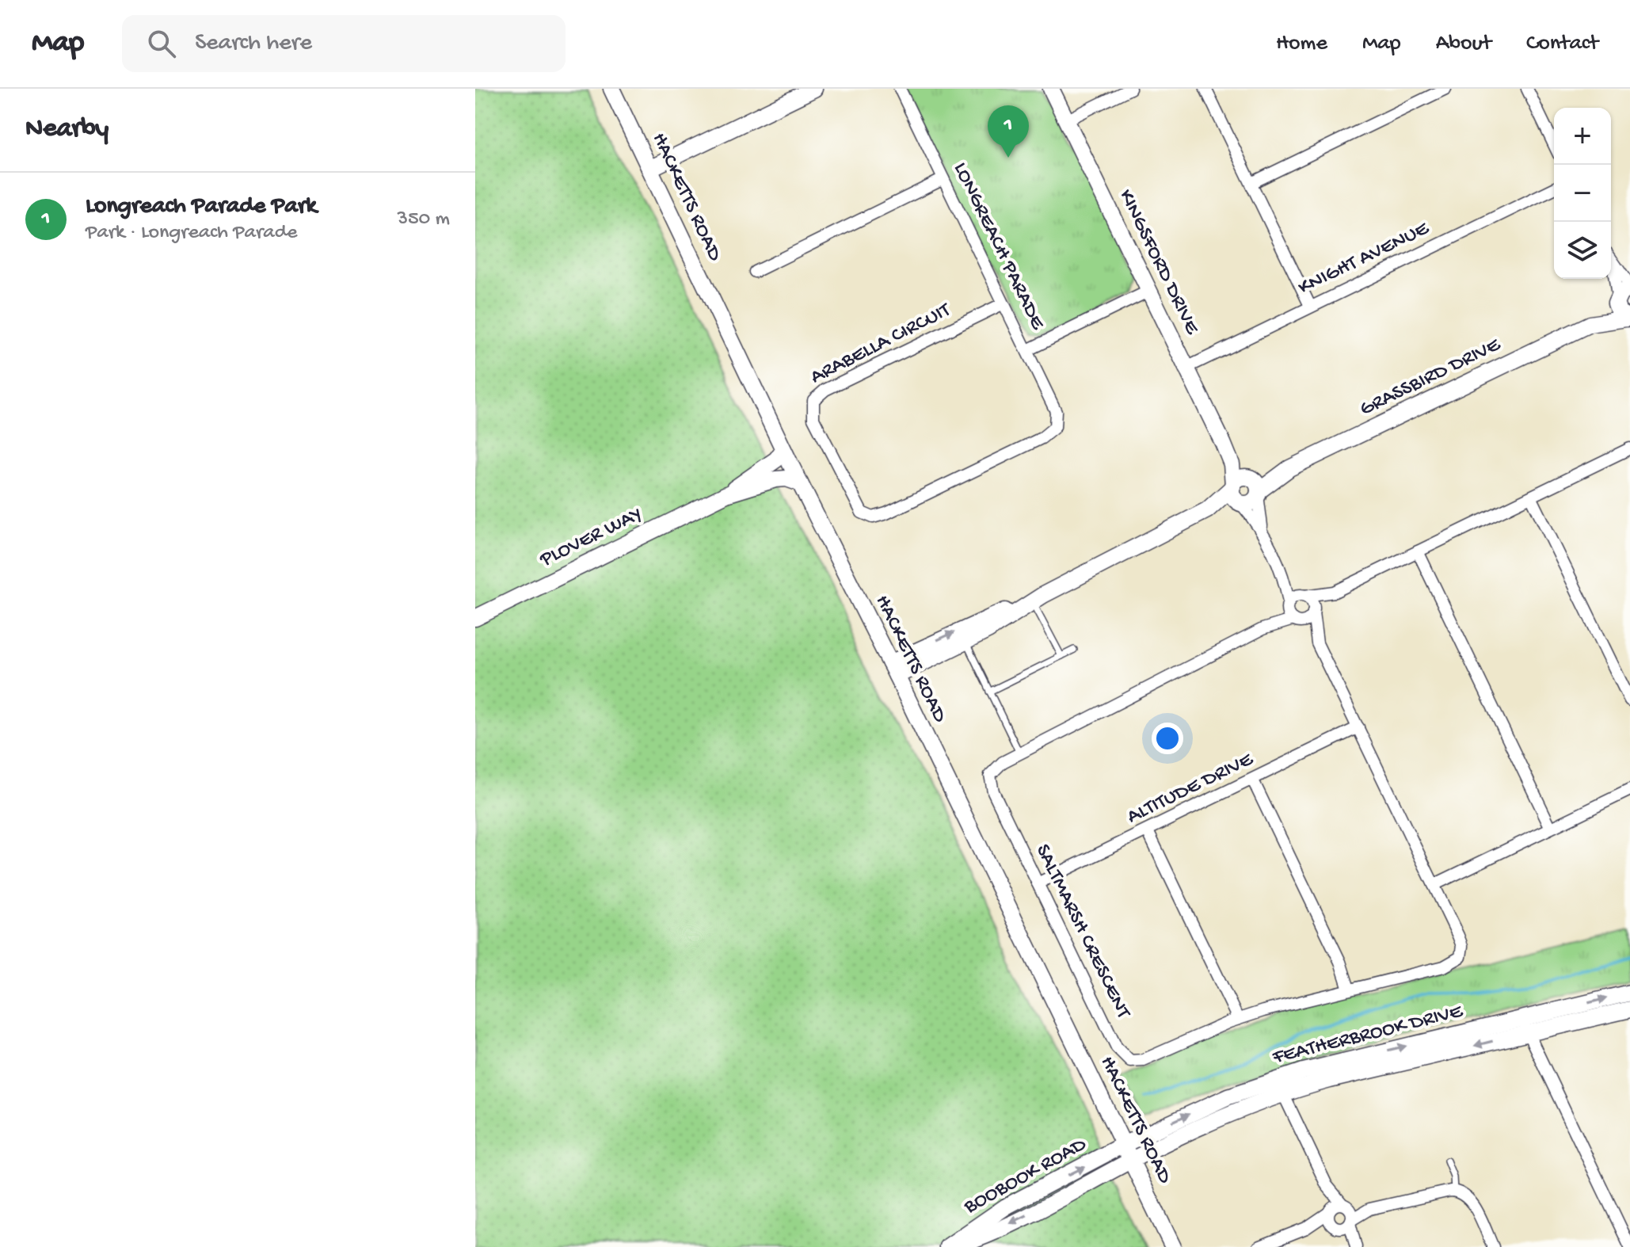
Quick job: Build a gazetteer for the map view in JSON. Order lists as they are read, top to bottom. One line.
{"streets":{"street":["HACKETTS ROAD","LONGREACH PARADE","KNIGHT AVENUE","KINGSFORD DRIVE","ARABELLA CIRCUIT","GRASSBIRD DRIVE","PLOVER WAY","ALTITUDE DRIVE","SALTMARSH CRESCENT","FEATHERBROOK DRIVE","BOOBOOK ROAD"]},"crossings":[["HACKETTS ROAD","GRASSBIRD DRIVE"],["HACKETTS ROAD","PLOVER WAY"],["HACKETTS ROAD","FEATHERBROOK DRIVE"],["HACKETTS ROAD","BOOBOOK ROAD"],["LONGREACH PARADE","ARABELLA CIRCUIT"],["KNIGHT AVENUE","KINGSFORD DRIVE"],["KINGSFORD DRIVE","GRASSBIRD DRIVE"],["ALTITUDE DRIVE","SALTMARSH CRESCENT"],["FEATHERBROOK DRIVE","BOOBOOK ROAD"]],"page":{"header":"Map","search":"Search here","nav":["Home","Map","About","Contact"],"heading":"Nearby","pins":"1","map_buttons":["+","−"],"list":[{"mark":"1","name":"Longreach Parade Park","note":"Park · Longreach Parade","value":"350 m"}]}}
